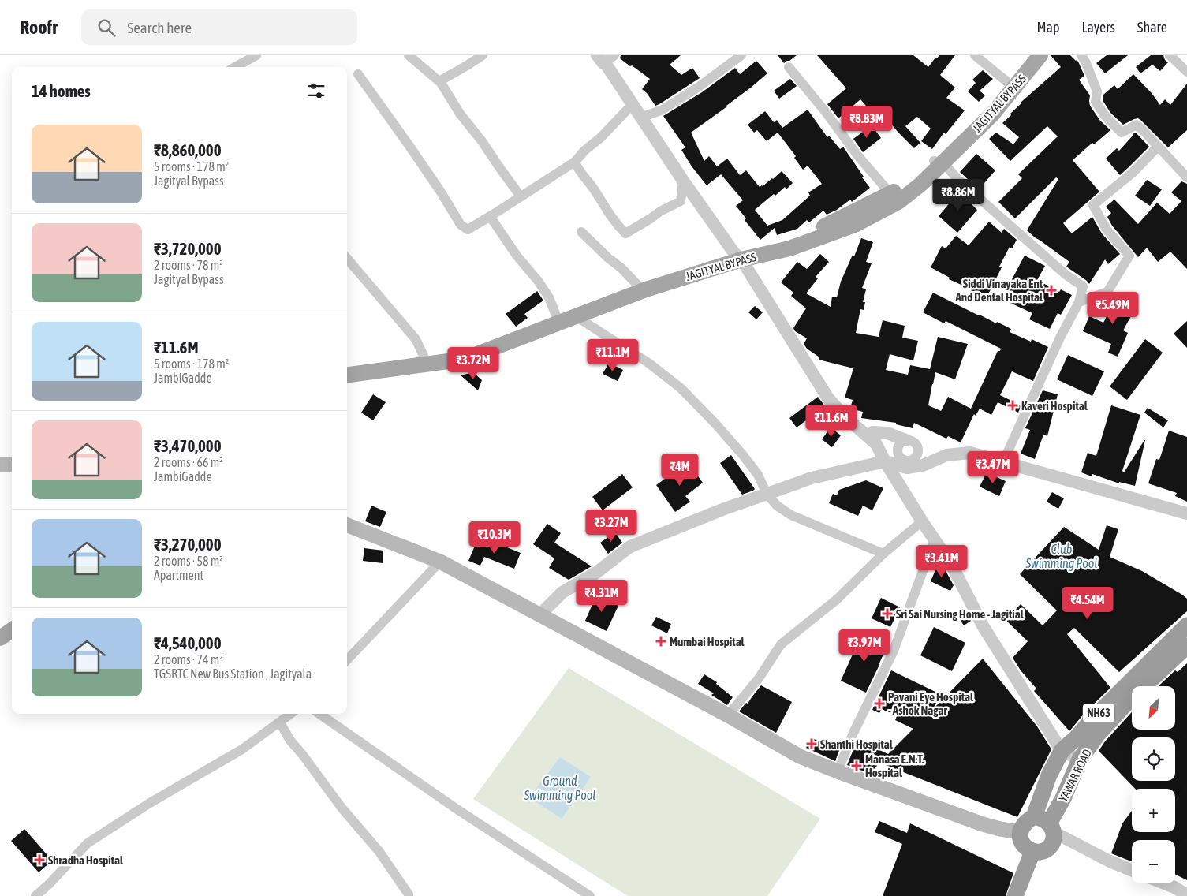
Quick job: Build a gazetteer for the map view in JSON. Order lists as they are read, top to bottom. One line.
{"streets":{"highway":["NH63","YAWAR ROAD"],"main road":["JAGITYAL BYPASS"]},"crossings":[["NH63","YAWAR ROAD"]],"water":["Club Swimming Pool","Ground Swimming Pool"],"places":{"health":["Siddi Vinayaka Ent And Dental Hospital","Kaveri Hospital","Sri Sai Nursing Home - Jagitial","Mumbai Hospital","Pavani Eye Hospital - Ashok Nagar","Shanthi Hospital","Manasa E.N.T. Hospital","Shradha Hospital"]},"north":"bottom left","page":{"header":"Roofr","search":"Search here","nav":["Map","Layers","Share"],"heading":"14 homes","price":["₹8.83M","₹8.86M","₹5.49M","₹11.1M","₹3.72M","₹11.6M","₹3.47M","₹4M","₹3.27M","₹10.3M","₹3.41M","₹4.31M","₹4.54M","₹3.97M"],"list":[{"name":"₹8,860,000","note":"5 rooms · 178 m² · Jagityal Bypass"},{"name":"₹3,720,000","note":"2 rooms · 78 m² · Jagityal Bypass"},{"name":"₹11.6M","note":"5 rooms · 178 m² · JambiGadde"},{"name":"₹3,470,000","note":"2 rooms · 66 m² · JambiGadde"},{"name":"₹3,270,000","note":"2 rooms · 58 m² · Apartment"},{"name":"₹4,540,000","note":"2 rooms · 74 m² · TGSRTC New Bus Station , Jagityala"}],"map_buttons":["+","−"]}}
